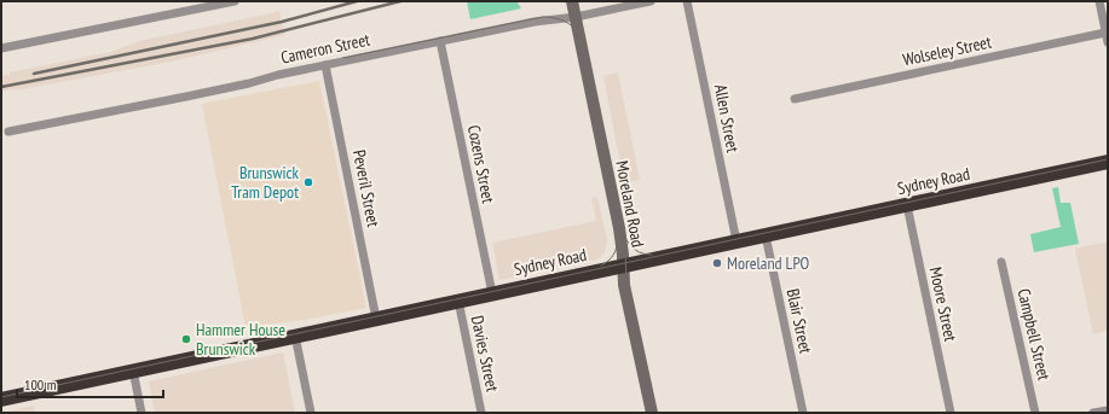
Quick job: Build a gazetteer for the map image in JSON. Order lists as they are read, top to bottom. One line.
{"streets":{"highway":["Sydney Road"],"main road":["Moreland Road"],"street":["Cameron Street","Wolseley Street","Allen Street","Cozens Street","Peveril Street","Moore Street","Blair Street","Campbell Street","Davies Street"]},"crossings":[["Cameron Street","Cozens Street"],["Cameron Street","Peveril Street"],["Cameron Street","Moreland Road"],["Allen Street","Sydney Road"],["Cozens Street","Sydney Road"],["Sydney Road","Peveril Street"],["Sydney Road","Moreland Road"],["Sydney Road","Moore Street"],["Sydney Road","Blair Street"],["Sydney Road","Davies Street"]],"places":["Brunswick Tram Depot","Moreland LPO","Hammer House Brunswick"],"scale_bar":"100 m"}
